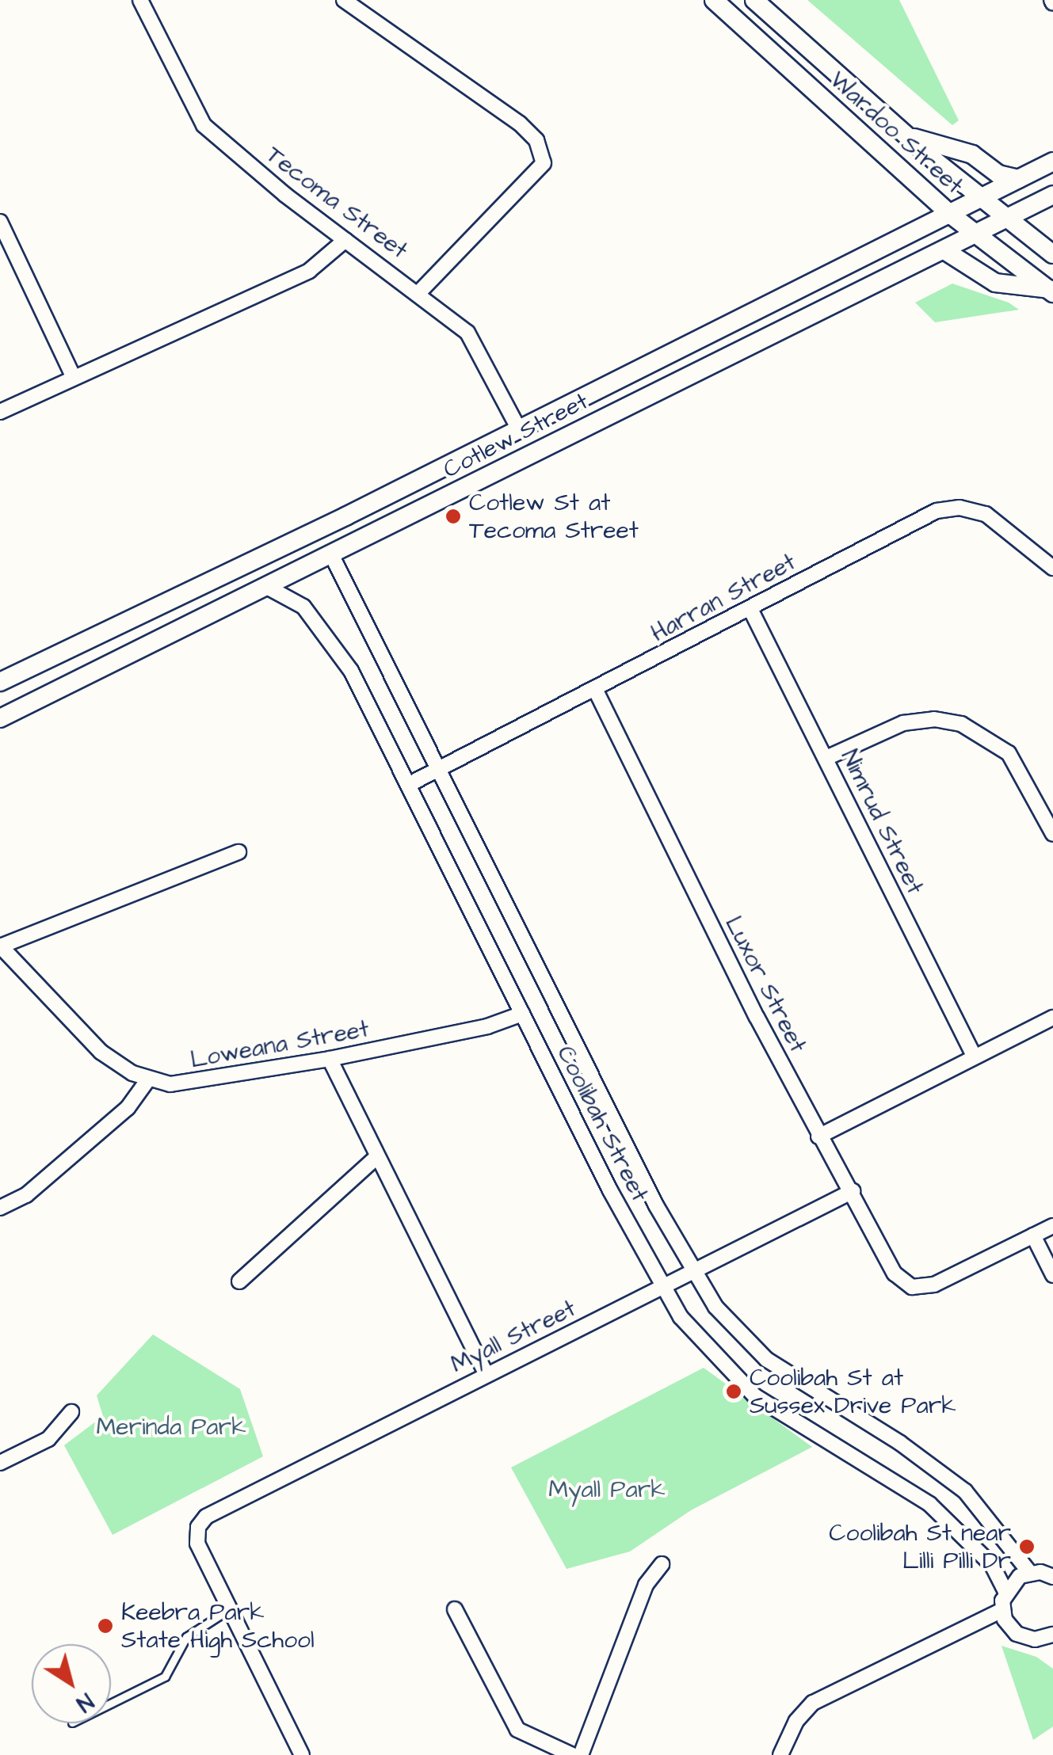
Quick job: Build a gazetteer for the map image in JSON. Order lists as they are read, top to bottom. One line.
{"streets":{"main road":["Wardoo Street","Cotlew Street"],"street":["Tecoma Street","Harran Street","Nimrud Street","Luxor Street","Loweana Street","Coolibah Street","Myall Street"]},"crossings":[["Wardoo Street","Cotlew Street"],["Tecoma Street","Cotlew Street"],["Cotlew Street","Coolibah Street"],["Harran Street","Nimrud Street"],["Harran Street","Luxor Street"],["Harran Street","Coolibah Street"],["Luxor Street","Myall Street"],["Loweana Street","Coolibah Street"],["Coolibah Street","Myall Street"]],"parks":["Merinda Park","Myall Park"],"places":["Cotlew St at Tecoma Street","Coolibah St at Sussex Drive Park","Coolibah St near Lilli Pilli Dr","Keebra Park State High School"],"north":"bottom right"}
